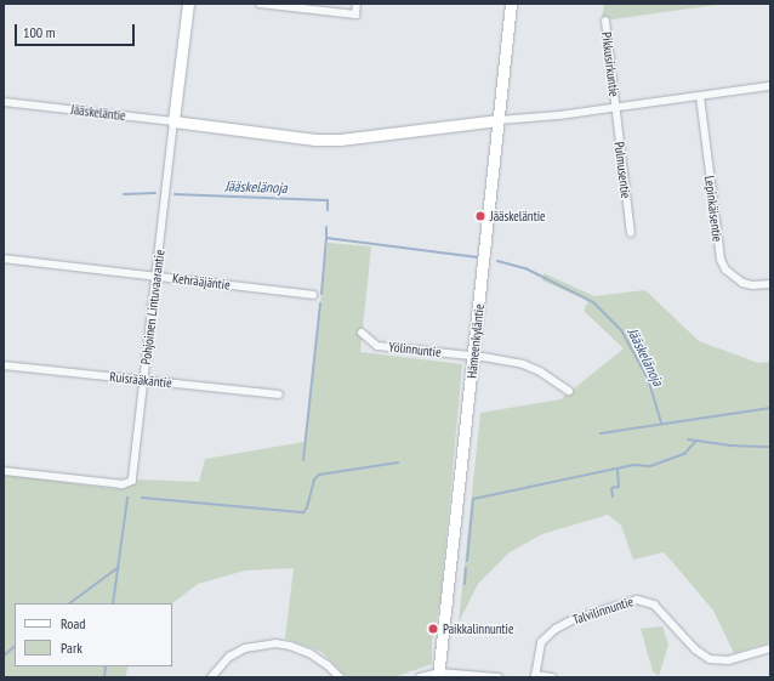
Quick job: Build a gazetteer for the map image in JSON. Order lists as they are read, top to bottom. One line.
{"streets":{"street":["Pikkusirkuntie","Jääskeläntie","Pulmusentie","Lepinkäisentie","Kehrääjäntie","Pohjoinen Lintuvaarantie","Hämeenkyläntie","Yölinnuntie","Ruisrääkäntie","Talvilinnuntie"]},"crossings":[["Pikkusirkuntie","Jääskeläntie"],["Pikkusirkuntie","Pulmusentie"],["Jääskeläntie","Pulmusentie"],["Jääskeläntie","Lepinkäisentie"],["Jääskeläntie","Pohjoinen Lintuvaarantie"],["Jääskeläntie","Hämeenkyläntie"],["Kehrääjäntie","Pohjoinen Lintuvaarantie"],["Pohjoinen Lintuvaarantie","Ruisrääkäntie"],["Hämeenkyläntie","Yölinnuntie"]],"water":["Jääskelänoja"],"places":["Jääskeläntie","Paikkalinnuntie"],"legend":["Road","Park"],"scale_bar":"100 m"}
